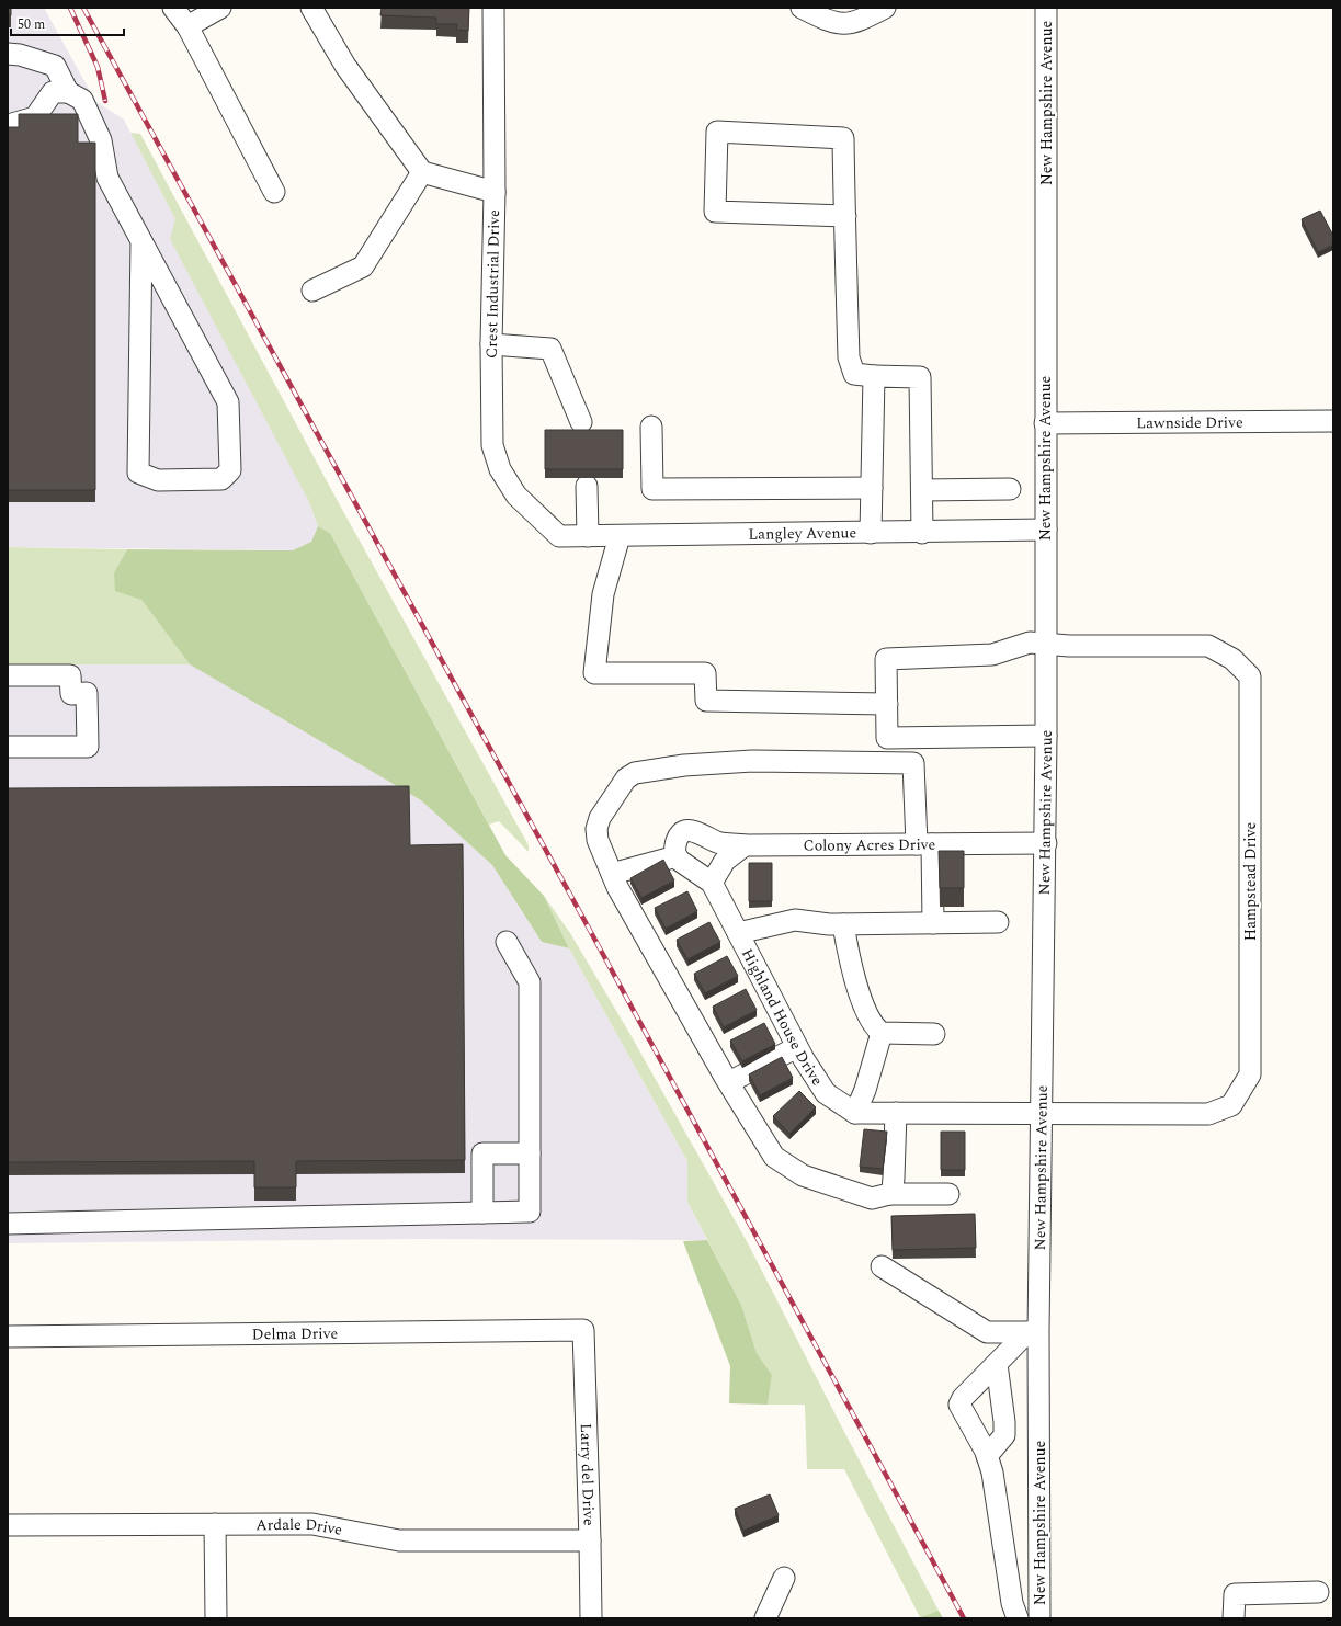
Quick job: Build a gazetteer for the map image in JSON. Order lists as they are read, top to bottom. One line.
{"streets":{"street":["New Hampshire Avenue","Crest Industrial Drive","Lawnside Drive","Langley Avenue","Colony Acres Drive","Hampstead Drive","Highland House Drive","Delma Drive","Larry del Drive","Ardale Drive"]},"crossings":[["New Hampshire Avenue","Lawnside Drive"],["New Hampshire Avenue","Langley Avenue"],["New Hampshire Avenue","Colony Acres Drive"],["New Hampshire Avenue","Hampstead Drive"],["Crest Industrial Drive","Langley Avenue"],["Delma Drive","Larry del Drive"],["Larry del Drive","Ardale Drive"]],"scale_bar":"50 m"}
